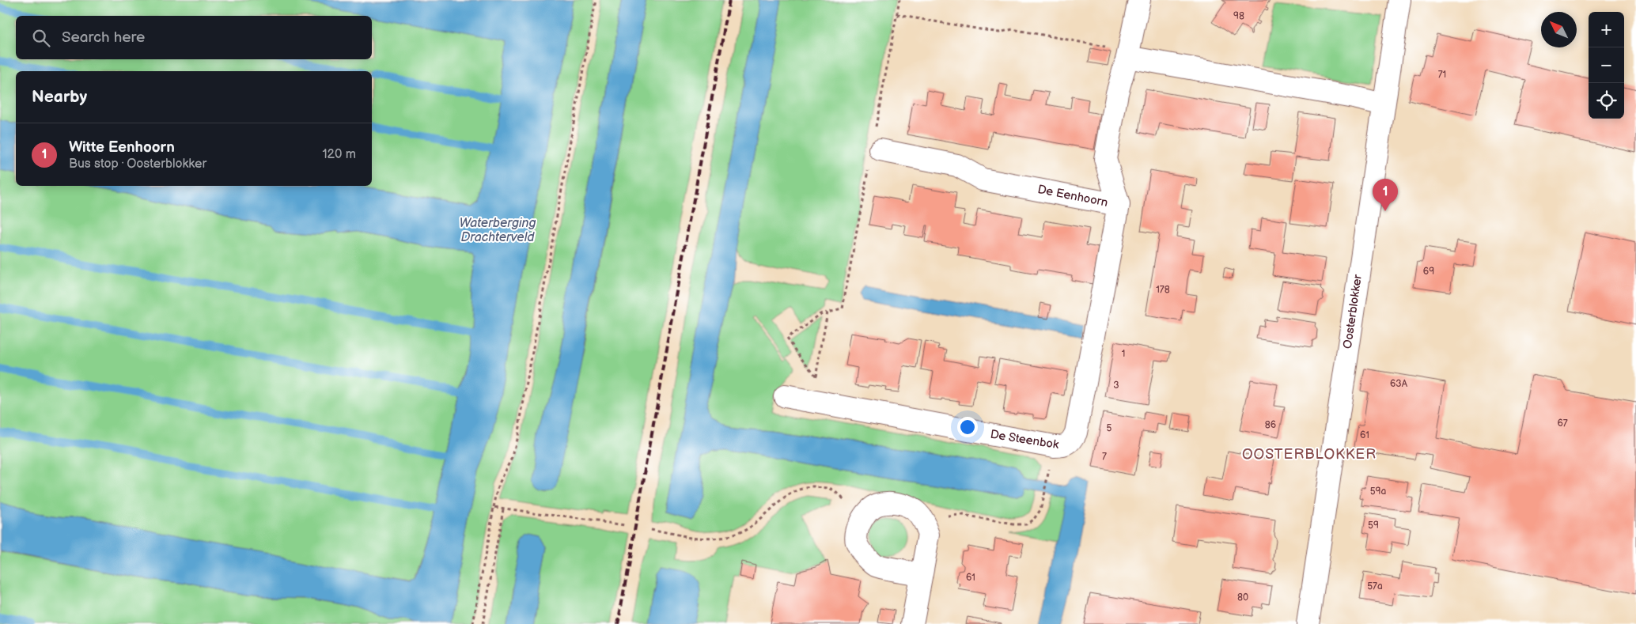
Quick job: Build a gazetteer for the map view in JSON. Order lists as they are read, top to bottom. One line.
{"streets":{"street":["De Eenhoorn","Oosterblokker","De Steenbok"]},"crossings":[["De Eenhoorn","De Steenbok"]],"districts":["OOSTERBLOKKER"],"water":["Waterberging Drachterveld"],"house_numbers":["98","71","69","178","1","63A","3","67","86","5","61","7","59a","59","61","57a","80"],"north":"top left","page":{"map_buttons":["+","−"],"search":"Search here","heading":"Nearby","list":[{"mark":"1","name":"Witte Eenhoorn","note":"Bus stop · Oosterblokker","value":"120 m"}],"pins":"1"}}
